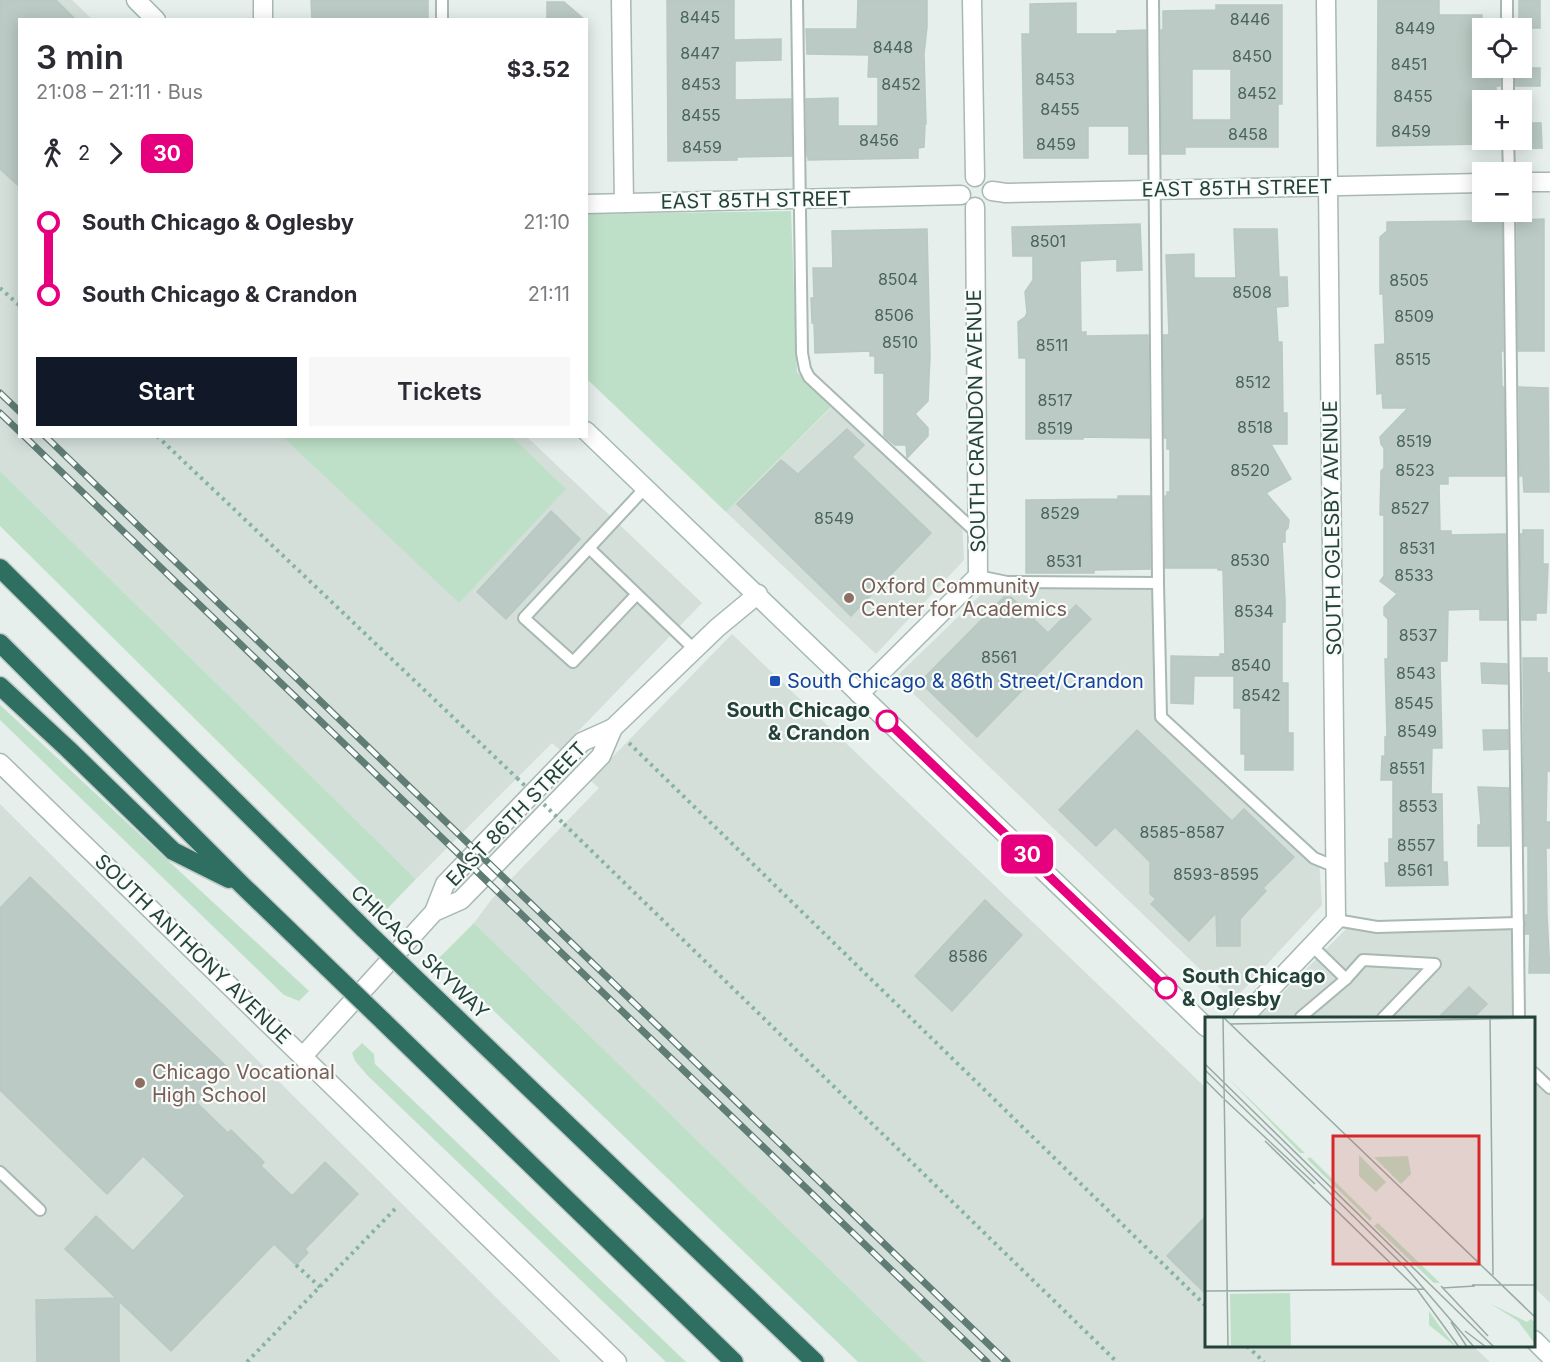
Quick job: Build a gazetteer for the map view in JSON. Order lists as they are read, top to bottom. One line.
{"streets":{"highway":["CHICAGO SKYWAY"],"street":["EAST 85TH STREET","SOUTH CRANDON AVENUE","SOUTH OGLESBY AVENUE","EAST 86TH STREET","SOUTH ANTHONY AVENUE"]},"crossings":[["EAST 85TH STREET","SOUTH CRANDON AVENUE"],["EAST 85TH STREET","SOUTH OGLESBY AVENUE"],["EAST 86TH STREET","SOUTH ANTHONY AVENUE"]],"places":{"other":["Oxford Community Center for Academics","South Chicago & Crandon","South Chicago & Oglesby","Chicago Vocational High School"],"transit":["South Chicago & 86th Street/Crandon"]},"lines":["bus line 30"],"house_numbers":["8445","8446","8449","8448","8447","8450","8451","8453","8453","8452","8452","8455","8455","8455","8459","8458","8456","8459","8459","8501","8504","8505","8508","8506","8509","8510","8511","8515","8512","8517","8518","8519","8519","8520","8523","8527","8529","8549","8531","8530","8531","8533","8534","8537","8561","8540","8543","8542","8545","8549","8551","8553","8585-8587","8557","8561","8593-8595","8586"],"page":{"on_map":"30","map_buttons":["+","−"],"heading":["3 min","21:08 – 21:11 · Bus","$3.52"],"legs":["2","30"],"list":[{"name":"South Chicago & Oglesby","value":"21:10"},{"name":"South Chicago & Crandon","value":"21:11"}],"buttons":["Start","Tickets"]}}
